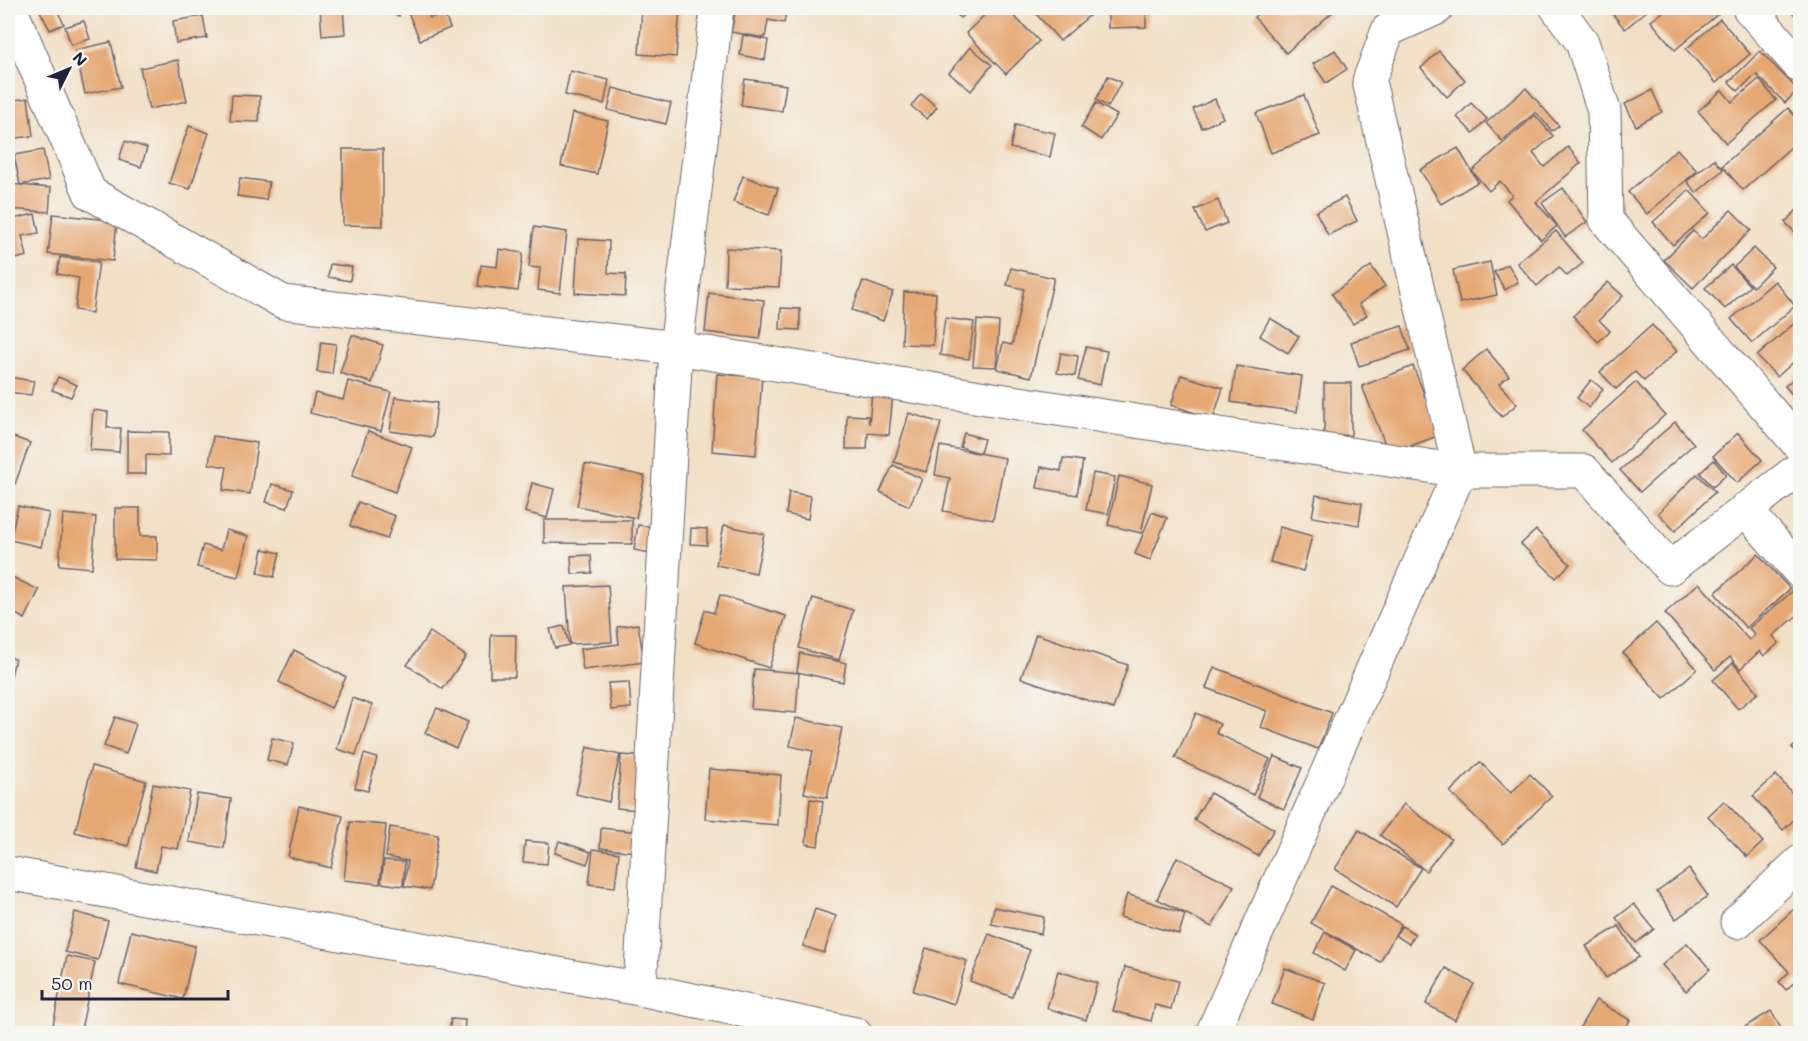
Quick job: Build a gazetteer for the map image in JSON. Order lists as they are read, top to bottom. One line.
{"scale_bar":"50 m","north":"top right"}
